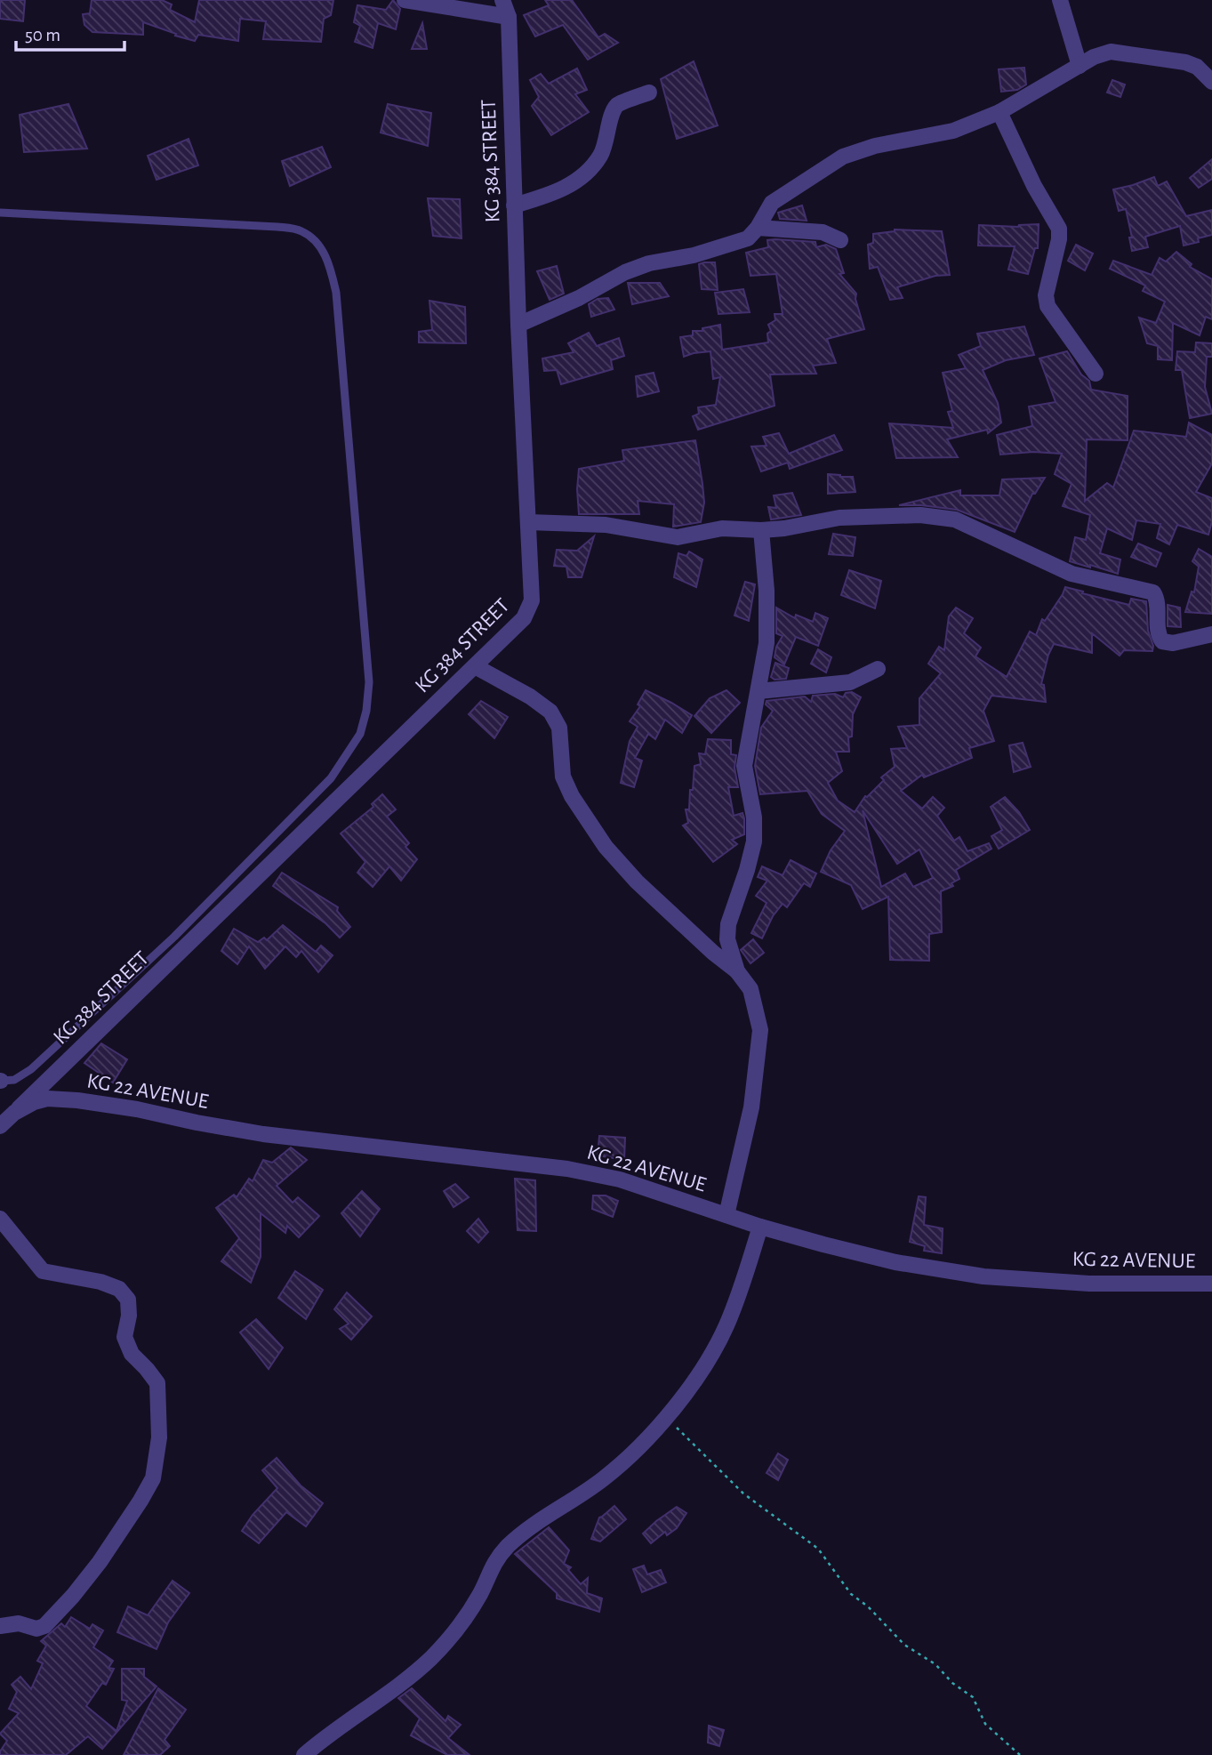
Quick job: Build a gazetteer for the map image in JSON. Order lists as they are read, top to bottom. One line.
{"streets":{"street":["KG 384 STREET","KG 22 AVENUE"]},"crossings":[["KG 384 STREET","KG 22 AVENUE"]],"scale_bar":"50 m"}
